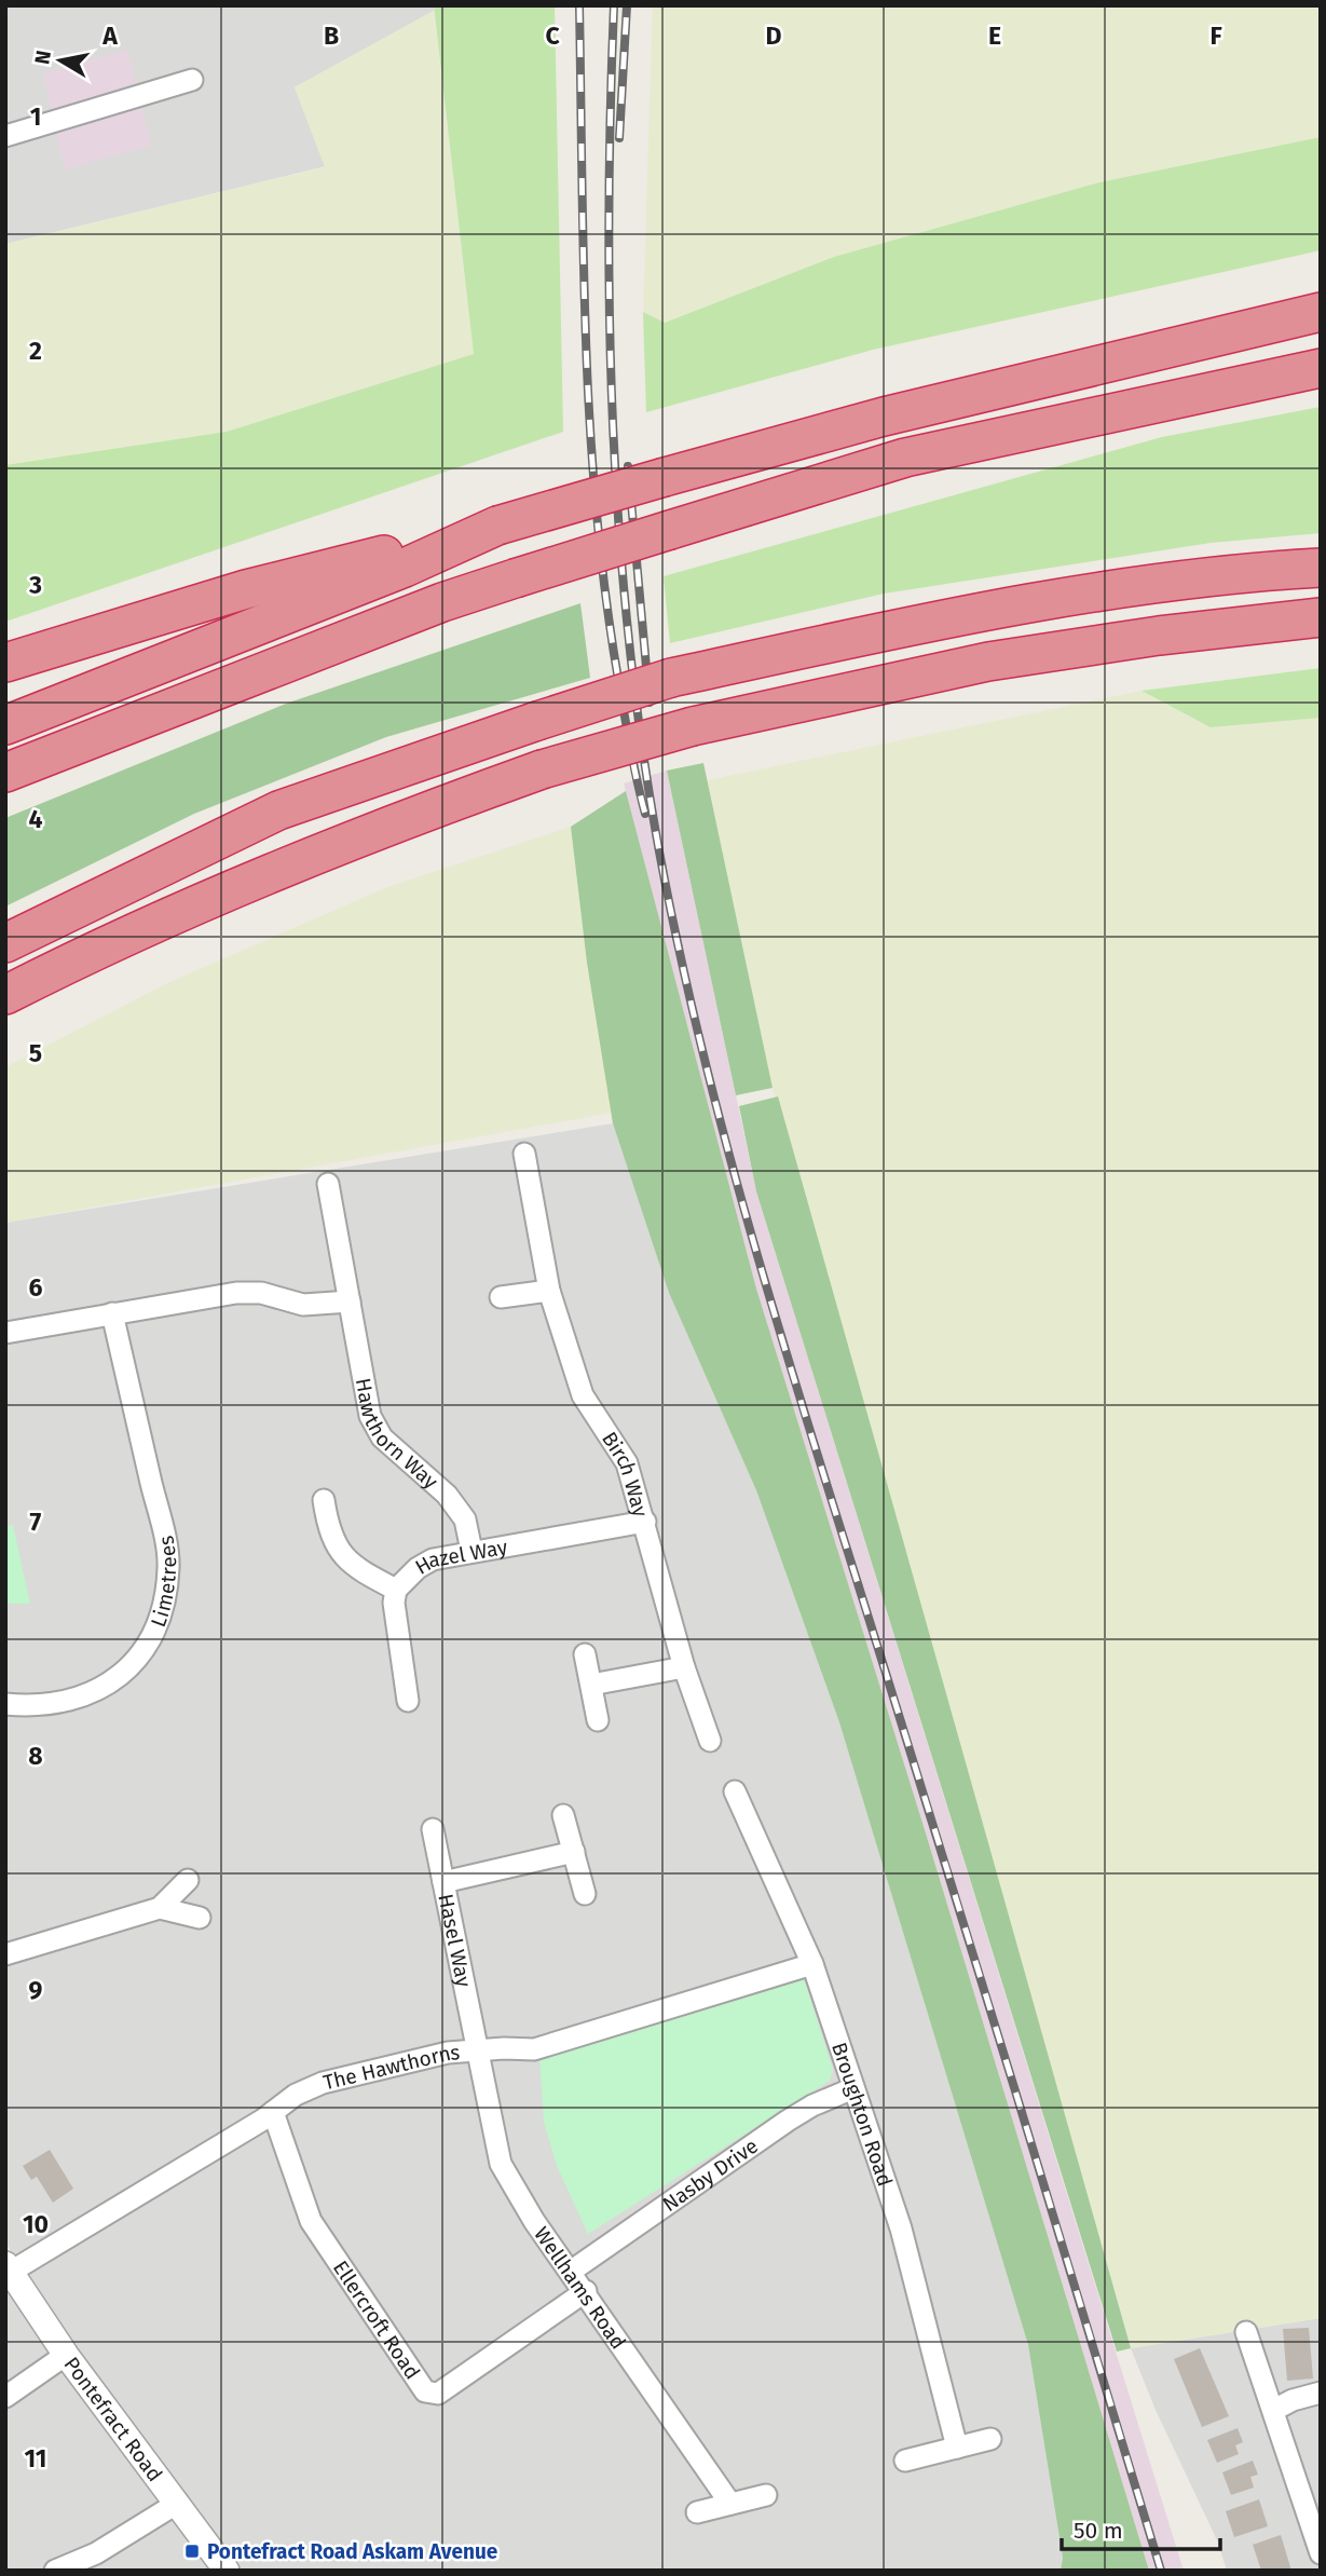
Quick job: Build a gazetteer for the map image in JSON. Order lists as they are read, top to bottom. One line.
{"streets":{"street":["Hawthorn Way","Birch Way","Hazel Way","Limetrees","Hasel Way","The Hawthorns","Broughton Road","Nasby Drive","Wellhams Road","Ellercroft Road","Pontefract Road"]},"crossings":[["Hawthorn Way","Hazel Way"],["Birch Way","Hazel Way"],["Hasel Way","The Hawthorns"],["Hasel Way","Wellhams Road"],["The Hawthorns","Broughton Road"],["The Hawthorns","Wellhams Road"],["The Hawthorns","Ellercroft Road"],["The Hawthorns","Pontefract Road"],["Broughton Road","Nasby Drive"],["Nasby Drive","Wellhams Road"],["Wellhams Road","Ellercroft Road"]],"places":{"transit":["Pontefract Road Askam Avenue"]},"scale_bar":"50 m","north":"left","grid":{"columns":["A","B","C","D","E","F"],"rows":["1","2","3","4","5","6","7","8","9","10","11"]}}
